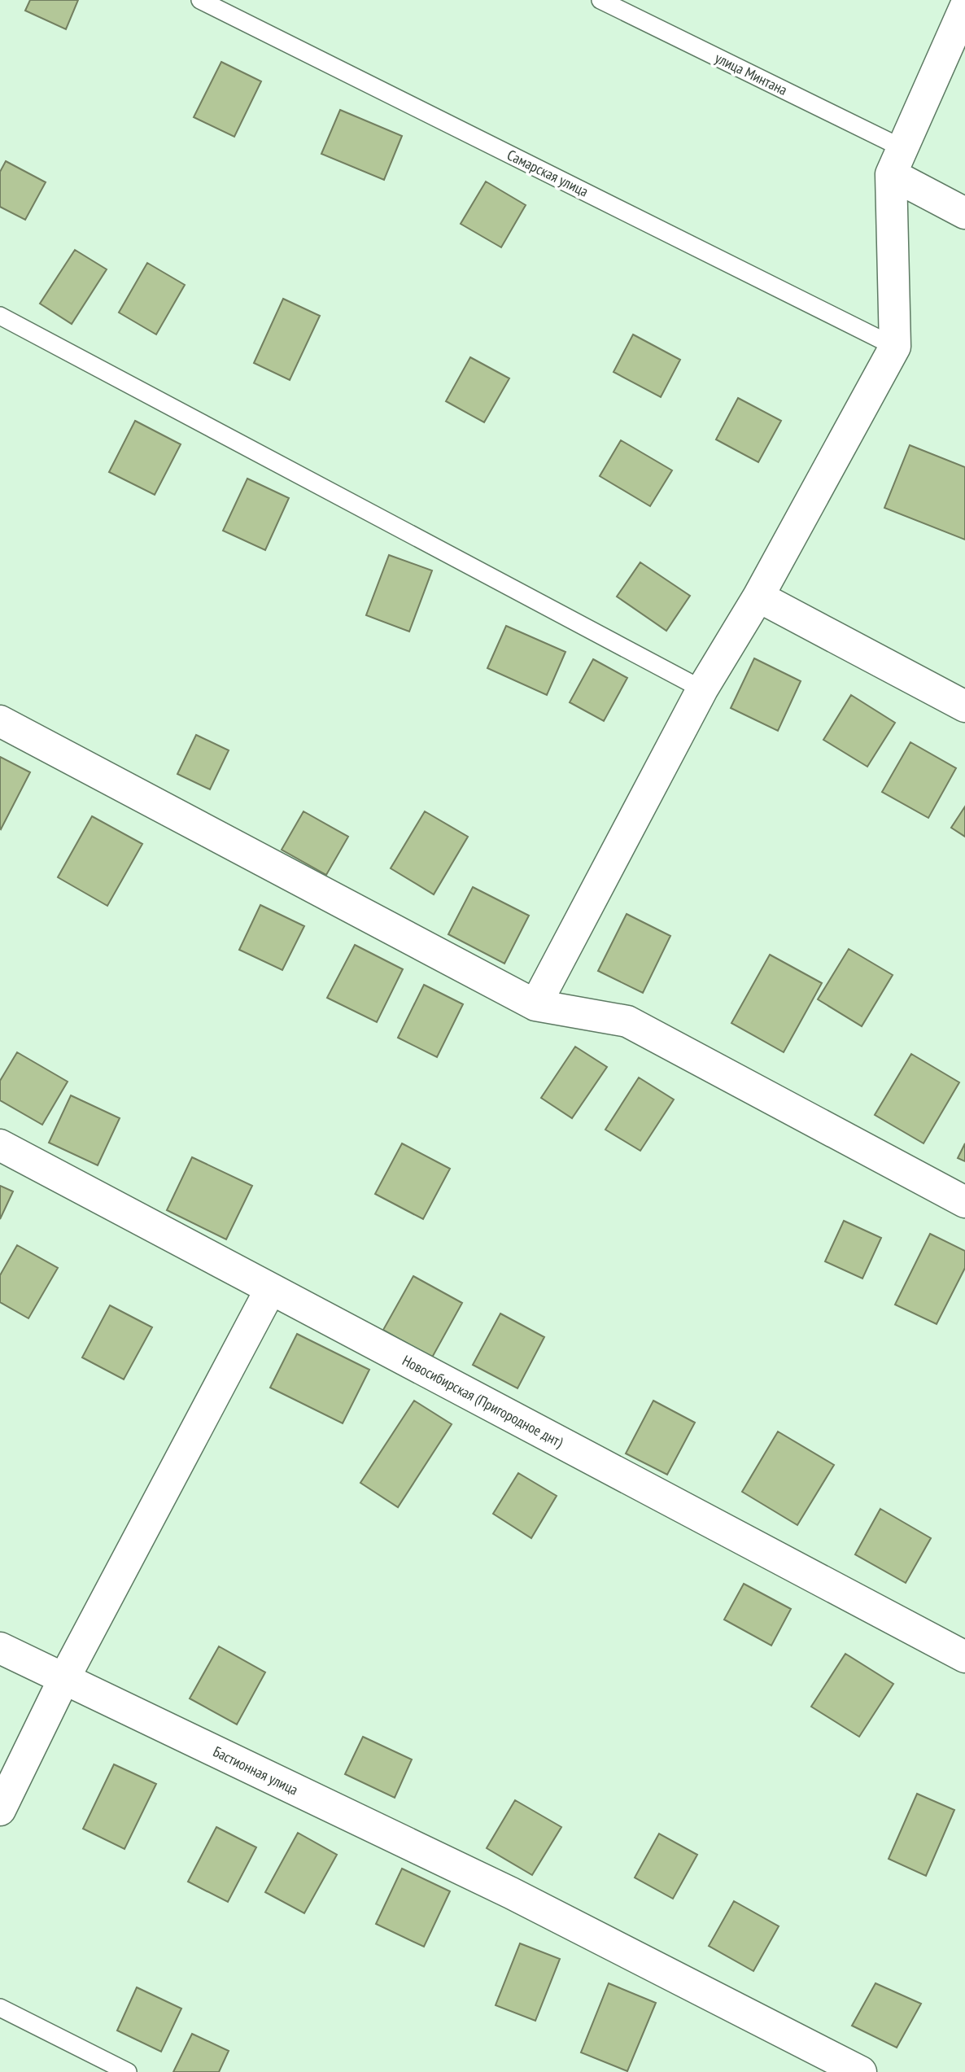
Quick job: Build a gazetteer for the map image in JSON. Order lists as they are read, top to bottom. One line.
{"streets":{"street":["Новосибирская (Пригородное днт)","Бастионная улица"],"lane":["улица Минтана","Самарская улица"]}}
